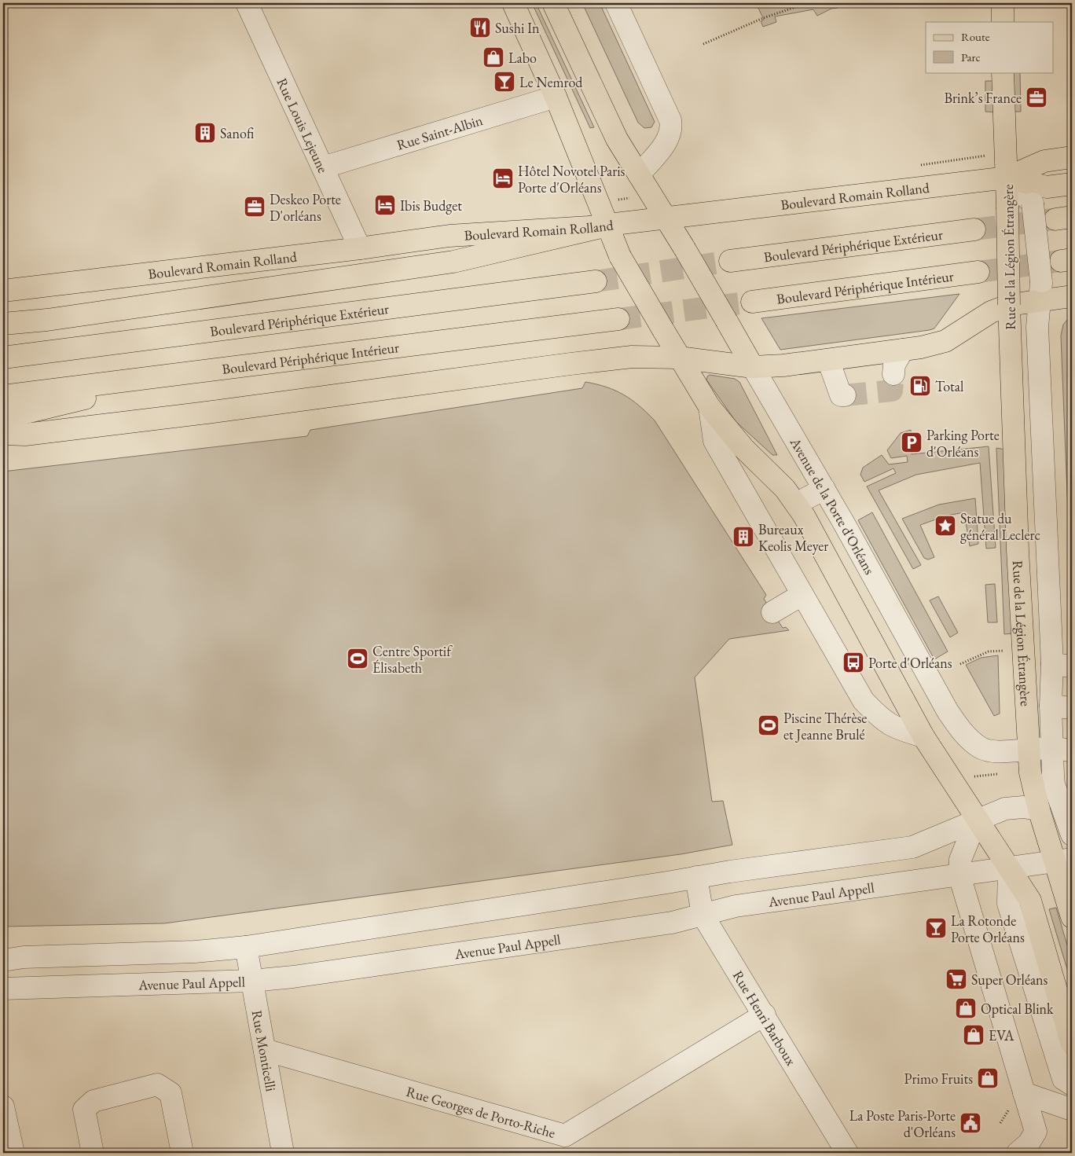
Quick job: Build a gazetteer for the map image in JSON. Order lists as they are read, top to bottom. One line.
{"streets":{"main road":["Boulevard Romain Rolland","Boulevard Périphérique Extérieur","Rue de la Légion Étrangère","Boulevard Périphérique Intérieur","Avenue de la Porte d'Orléans"],"street":["Rue Louis Lejeune","Rue Saint-Albin","Avenue Paul Appell","Rue Henri Barboux","Rue Monticelli","Rue Georges de Porto-Riche"]},"crossings":[["Rue Louis Lejeune","Rue Saint-Albin"],["Rue Louis Lejeune","Boulevard Romain Rolland"],["Boulevard Romain Rolland","Rue de la Légion Étrangère"],["Boulevard Romain Rolland","Avenue de la Porte d'Orléans"],["Rue de la Légion Étrangère","Avenue de la Porte d'Orléans"],["Rue de la Légion Étrangère","Avenue Paul Appell"],["Avenue Paul Appell","Rue Henri Barboux"],["Avenue Paul Appell","Rue Monticelli"],["Rue Henri Barboux","Rue Georges de Porto-Riche"],["Rue Monticelli","Rue Georges de Porto-Riche"]],"places":{"restaurant":["Sushi In"],"shop":["Labo","Optical Blink","EVA","Primo Fruits"],"bar":["Le Nemrod","La Rotonde Porte Orléans"],"office":["Brink’s France","Deskeo Porte D'orléans"],"building":["Sanofi","Bureaux Keolis Meyer"],"hotel":["Hôtel Novotel Paris Porte d'Orléans","Ibis Budget"],"fuel station":["Total"],"parking":["Parking Porte d'Orléans"],"place":["Statue du général Leclerc"],"sports":["Centre Sportif Élisabeth","Piscine Thérèse et Jeanne Brulé"],"bus stop":["Porte d'Orléans"],"supermarket":["Super Orléans"],"public building":["La Poste Paris-Porte d'Orléans"]},"legend":["Route","Parc"]}
